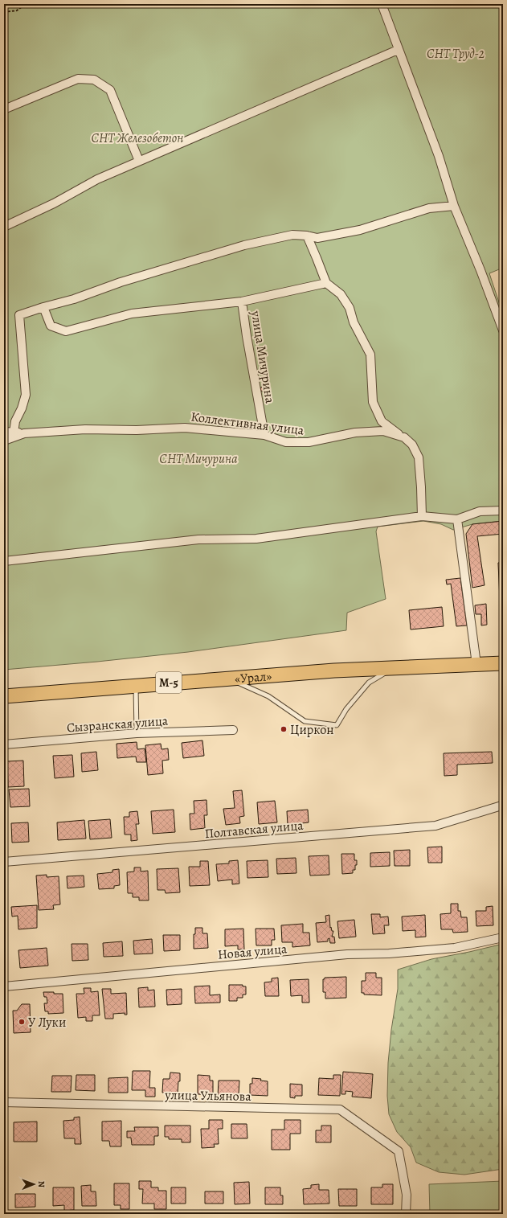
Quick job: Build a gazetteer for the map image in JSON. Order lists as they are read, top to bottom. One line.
{"streets":{"highway":["«Урал»","М-5"],"street":["улица Мичурина","Коллективная улица","Сызранская улица","Полтавская улица","Новая улица","улица Ульянова"]},"crossings":[["улица Мичурина","Коллективная улица"]],"parks":["СНТ Труд-2","СНТ Железобетон","СНТ Мичурина"],"places":["Циркон","У Луки"],"north":"right"}
